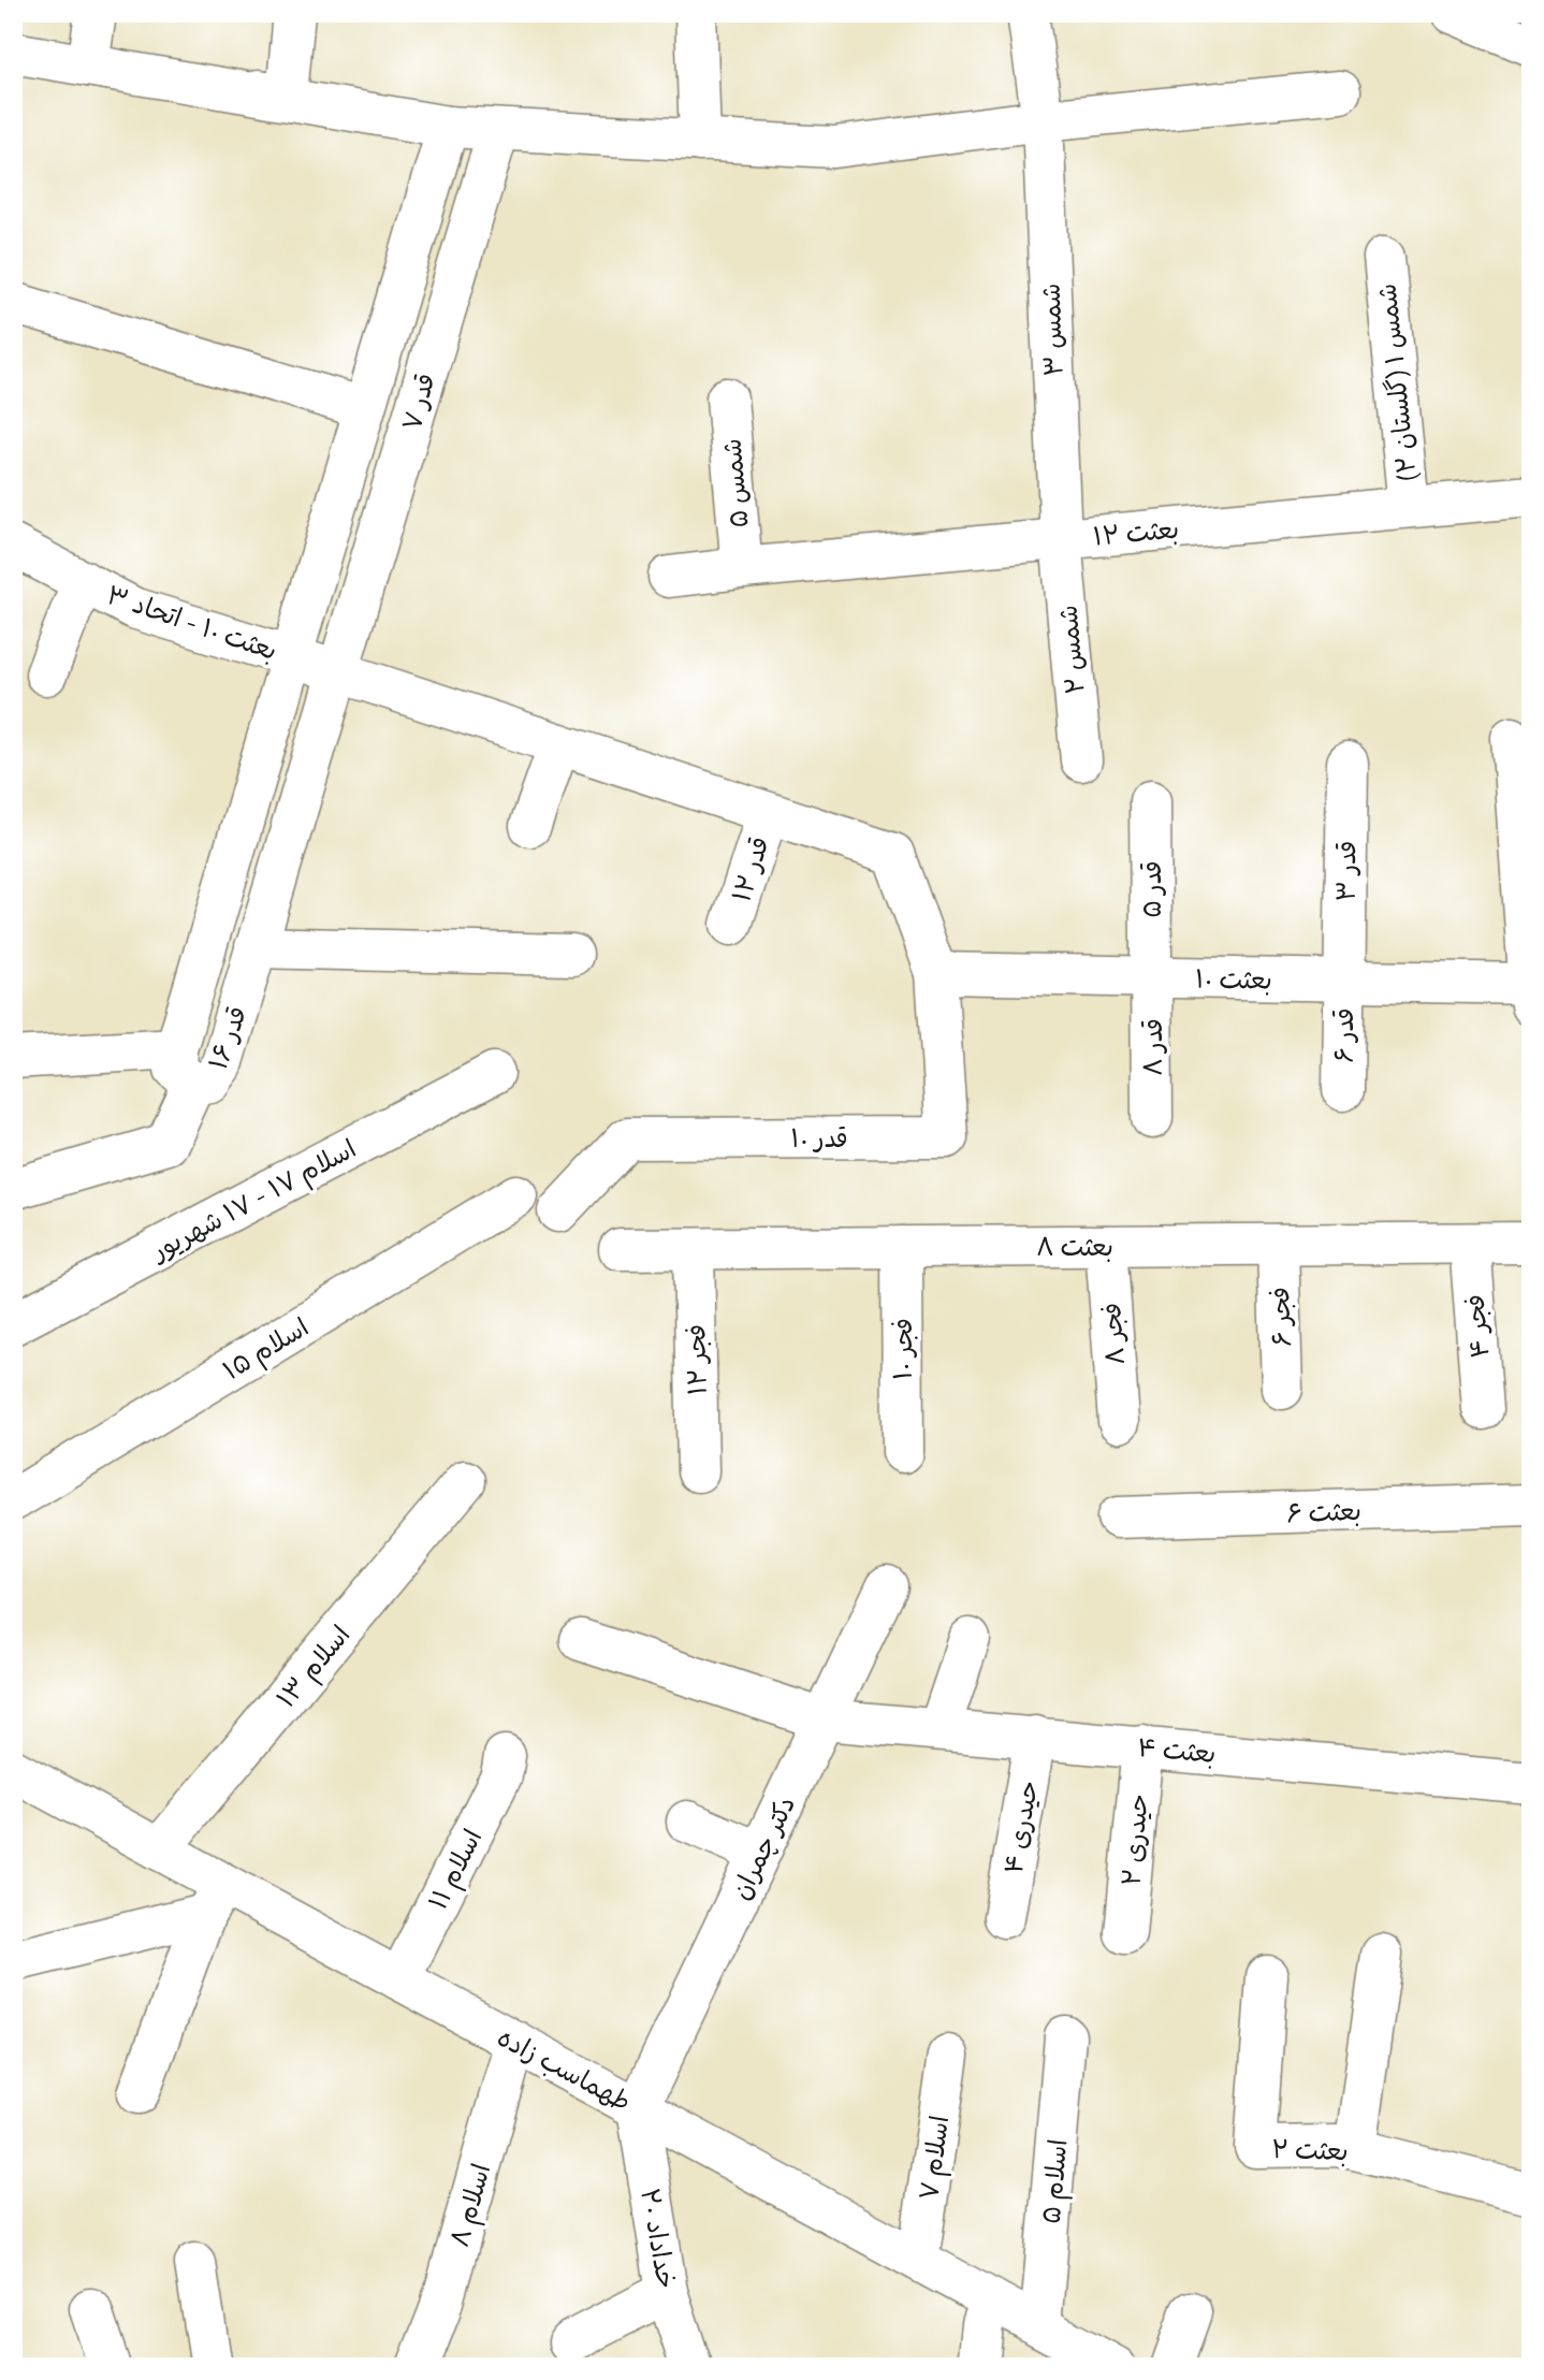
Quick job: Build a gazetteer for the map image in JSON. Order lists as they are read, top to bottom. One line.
{"streets":{"street":["شمس ۳","شمس ۱ (گلستان ۲)","قدر ۷","شمس ۵","بعثت ۱۲","بعثت ۱۰ - اتحاد ۳","شمس ۲","قدر ۱۲","قدر ۳","قدر ۵","بعثت ۱۰","قدر ۶","قدر ۱۶","قدر ۸","قدر ۱۰","اسلام ۱۷ - ۱۷ شهریور","بعثت ۸","فجر ۶","فجر ۴","فجر ۸","اسلام ۱۵","فجر ۱۰","فجر ۱۲","بعثت ۶","اسلام ۱۳","بعثت ۴","حیدری ۴","حیدری ۲","دکتر چمران","اسلام ۱۱","طهماسب زاده","بعثت ۲","اسلام ۷","اسلام ۵","اسلام ۸","خداداد ۲۰"]},"crossings":[["شمس ۳","بعثت ۱۲"],["شمس ۳","شمس ۲"],["شمس ۱ (گلستان ۲)","بعثت ۱۲"],["قدر ۷","بعثت ۱۰ - اتحاد ۳"],["قدر ۷","قدر ۱۶"],["شمس ۵","بعثت ۱۲"],["بعثت ۱۲","شمس ۲"],["بعثت ۱۰ - اتحاد ۳","قدر ۱۲"],["بعثت ۱۰ - اتحاد ۳","بعثت ۱۰"],["بعثت ۱۰ - اتحاد ۳","قدر ۱۶"],["بعثت ۱۰ - اتحاد ۳","قدر ۱۰"],["قدر ۳","بعثت ۱۰"],["قدر ۳","قدر ۶"],["قدر ۵","بعثت ۱۰"],["قدر ۵","قدر ۸"],["بعثت ۱۰","قدر ۶"],["بعثت ۱۰","قدر ۸"],["بعثت ۱۰","قدر ۱۰"],["بعثت ۸","فجر ۶"],["بعثت ۸","فجر ۴"],["بعثت ۸","فجر ۸"],["بعثت ۸","فجر ۱۰"],["بعثت ۸","فجر ۱۲"],["اسلام ۱۳","طهماسب زاده"],["بعثت ۴","حیدری ۴"],["بعثت ۴","حیدری ۲"],["بعثت ۴","دکتر چمران"],["دکتر چمران","طهماسب زاده"],["دکتر چمران","خداداد ۲۰"],["اسلام ۱۱","طهماسب زاده"],["طهماسب زاده","اسلام ۷"],["طهماسب زاده","اسلام ۵"],["طهماسب زاده","اسلام ۸"],["طهماسب زاده","خداداد ۲۰"]]}
